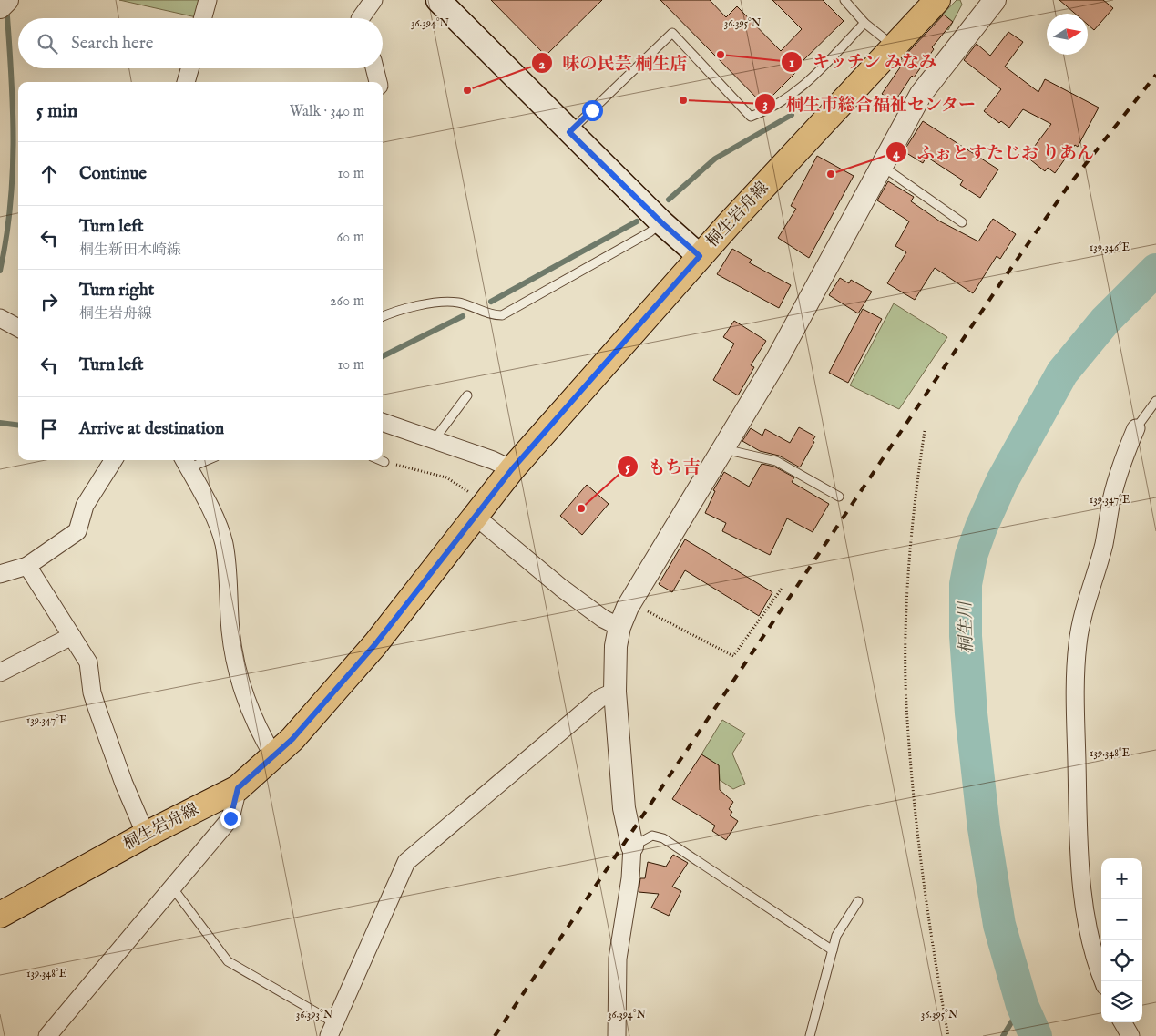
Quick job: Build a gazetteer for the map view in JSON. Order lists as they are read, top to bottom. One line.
{"streets":{"main road":["桐生岩舟線"]},"water":["桐生川"],"places":["キッチン みなみ","味の民芸 桐生店","桐生市総合福祉センター","ふぉとすたじお りあん","もち吉"],"north":"right","page":{"search":"Search here","heading":["5 min","Walk · 340 m"],"list":[["Continue","10 m"],["Turn left","桐生新田木崎線","60 m"],["Turn right","桐生岩舟線","260 m"],["Turn left","10 m"],"Arrive at destination"],"map_buttons":["+","−"]},"coordinates":["36.394°N","36.395°N","139.346°E","139.347°E","139.348°E","36.393°N"]}
